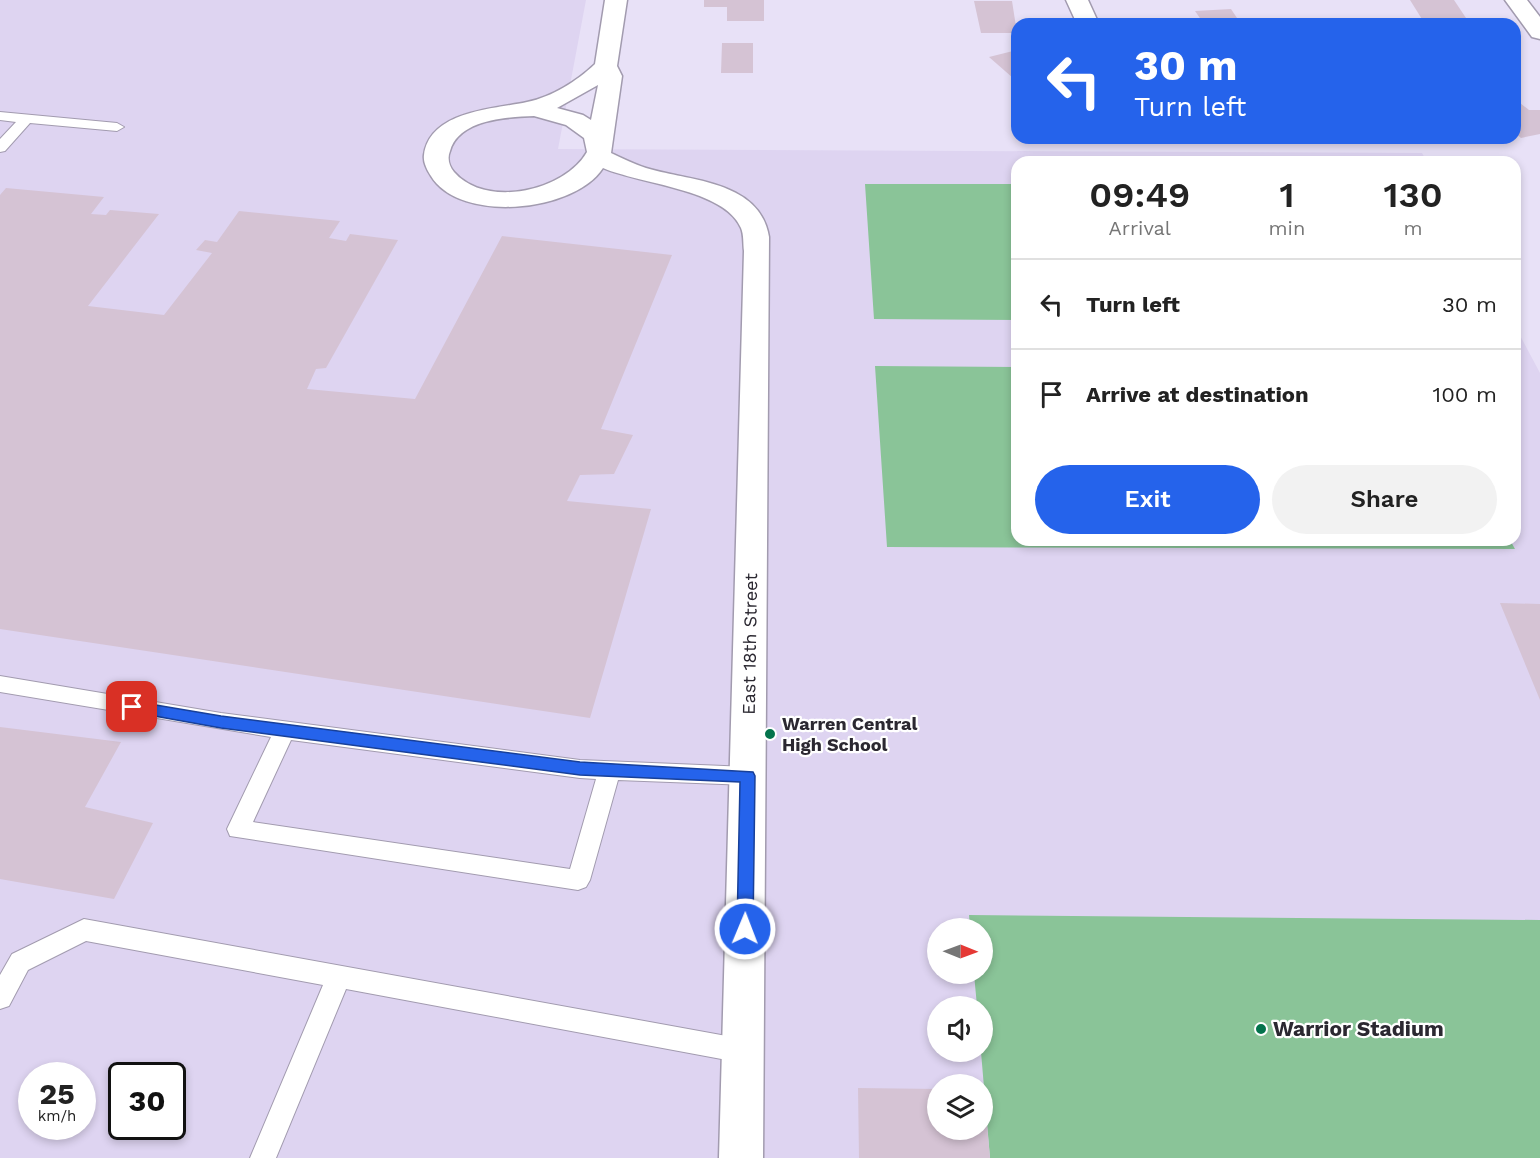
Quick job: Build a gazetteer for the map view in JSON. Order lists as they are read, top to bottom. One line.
{"streets":{"street":["East 18th Street"]},"places":["Warren Central High School","Warrior Stadium"],"north":"right","page":{"turn":["30 m","Turn left"],"eta":["09:49","Arrival","1","min","130","m"],"list":[{"name":"Turn left","value":"30 m"},{"name":"Arrive at destination","value":"100 m"}],"buttons":["Exit","Share"],"speed":"25 km/h","limit":"30"}}
